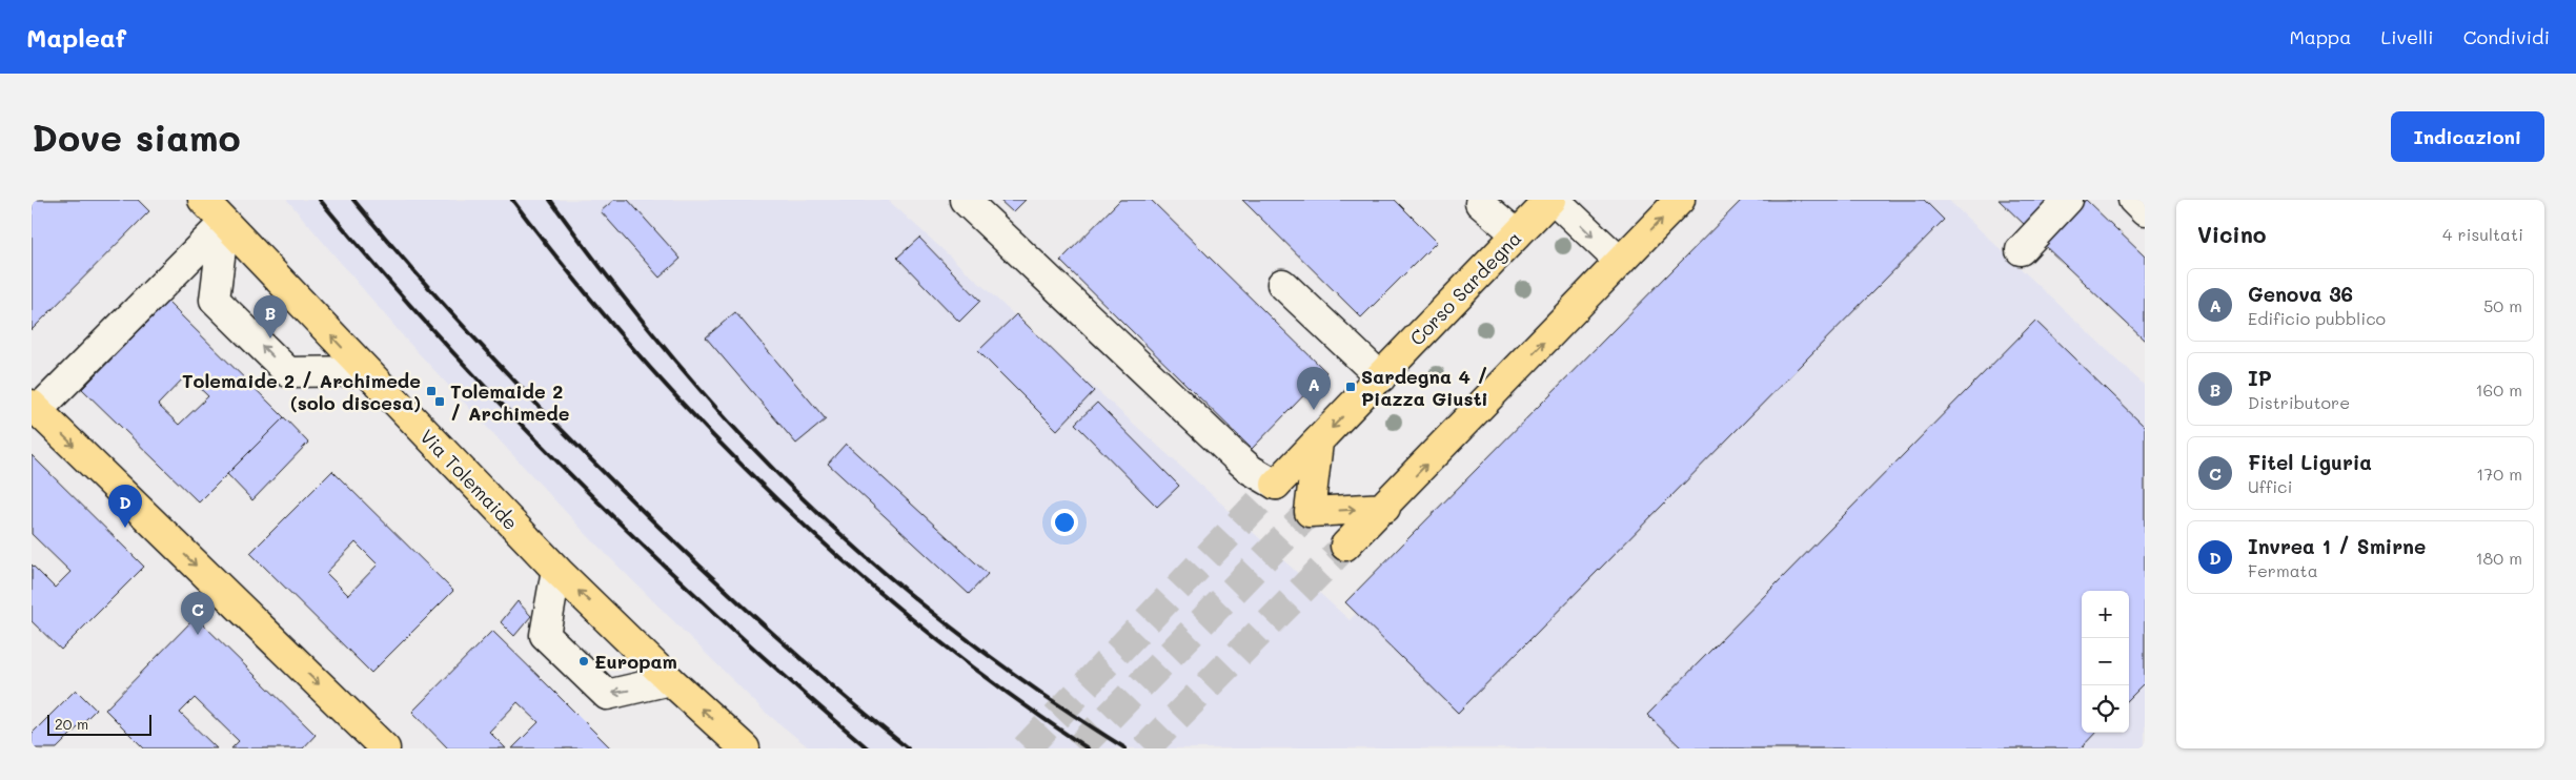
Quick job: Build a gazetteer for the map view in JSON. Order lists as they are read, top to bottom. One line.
{"streets":{"main road":["Corso Sardegna","Via Tolemaide"]},"one_way":["Via Tolemaide"],"places":{"transit":["Sardegna 4 / Piazza Giusti","Tolemaide 2 / Archimede (solo discesa)","Tolemaide 2 / Archimede"],"other":["Europam"]},"scale_bar":"20 m","page":{"header":"Mapleaf","nav":["Mappa","Livelli","Condividi"],"buttons":"Indicazioni","title":"Dove siamo","heading":["Vicino","4 risultati"],"list":[{"mark":"A","name":"Genova 36","note":"Edificio pubblico","value":"50 m"},{"mark":"B","name":"IP","note":"Distributore","value":"160 m"},{"mark":"C","name":"Fitel Liguria","note":"Uffici","value":"170 m"},{"mark":"D","name":"Invrea 1 / Smirne","note":"Fermata","value":"180 m"}],"pins":["B","A","D","C"],"map_buttons":["+","−"],"scale":"20 m"}}
